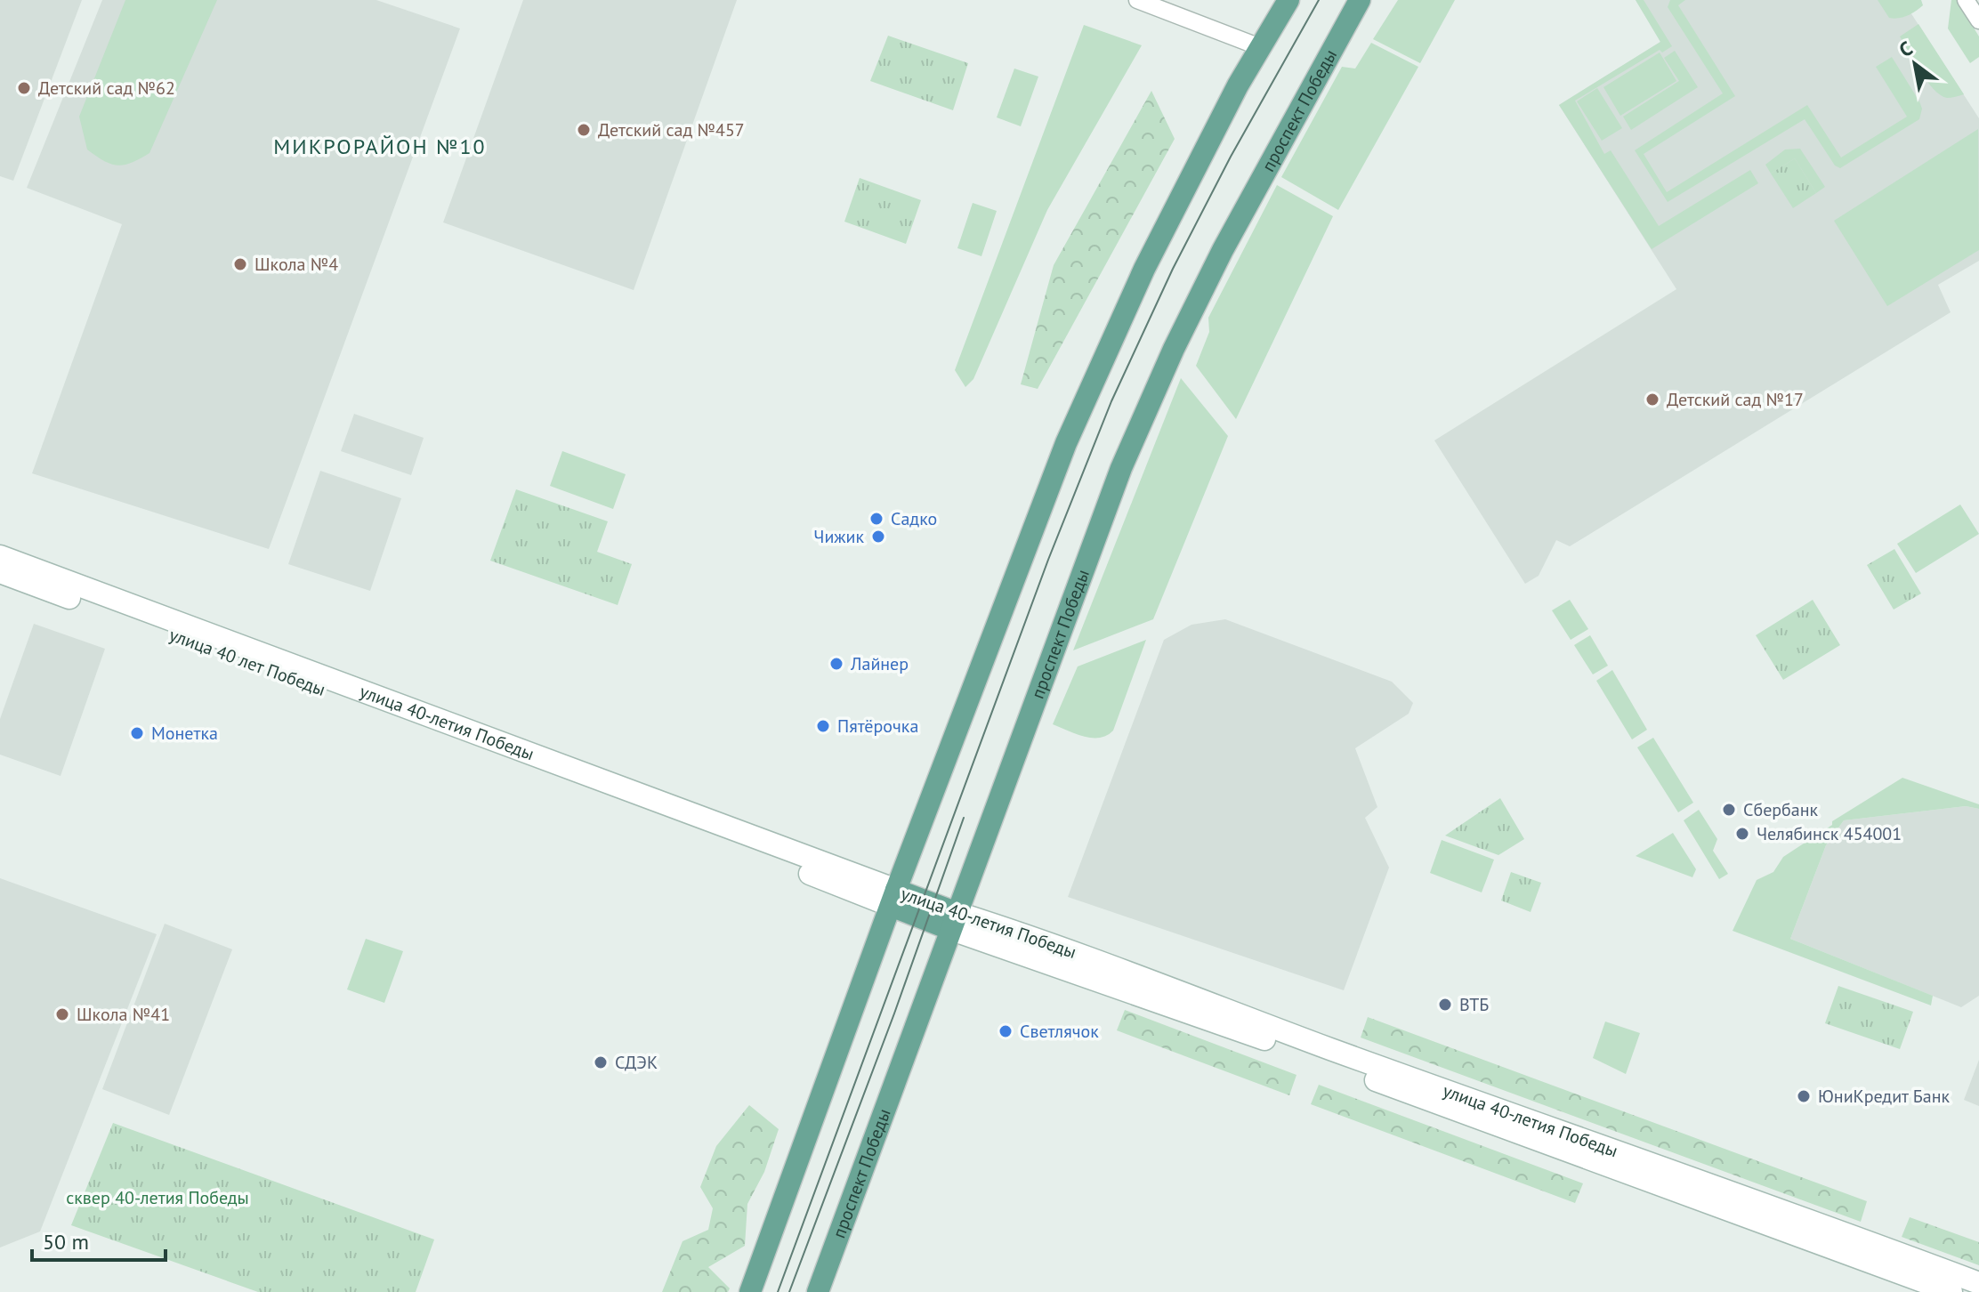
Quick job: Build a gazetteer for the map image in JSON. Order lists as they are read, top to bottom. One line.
{"streets":{"main road":["проспект Победы","улица 40-летия Победы"],"street":["улица 40 лет Победы"]},"crossings":[["проспект Победы","улица 40-летия Победы"],["улица 40 лет Победы","улица 40-летия Победы"]],"districts":["МИКРОРАЙОН №10"],"parks":["сквер 40-летия Победы"],"places":["Детский сад №62","Детский сад №457","Школа №4","Детский сад №17","Садко","Чижик","Лайнер","Пятёрочка","Монетка","Сбербанк","Челябинск 454001","ВТБ","Школа №41","Светлячок","СДЭК","ЮниКредит Банк"],"scale_bar":"50 m","north":"top left"}
